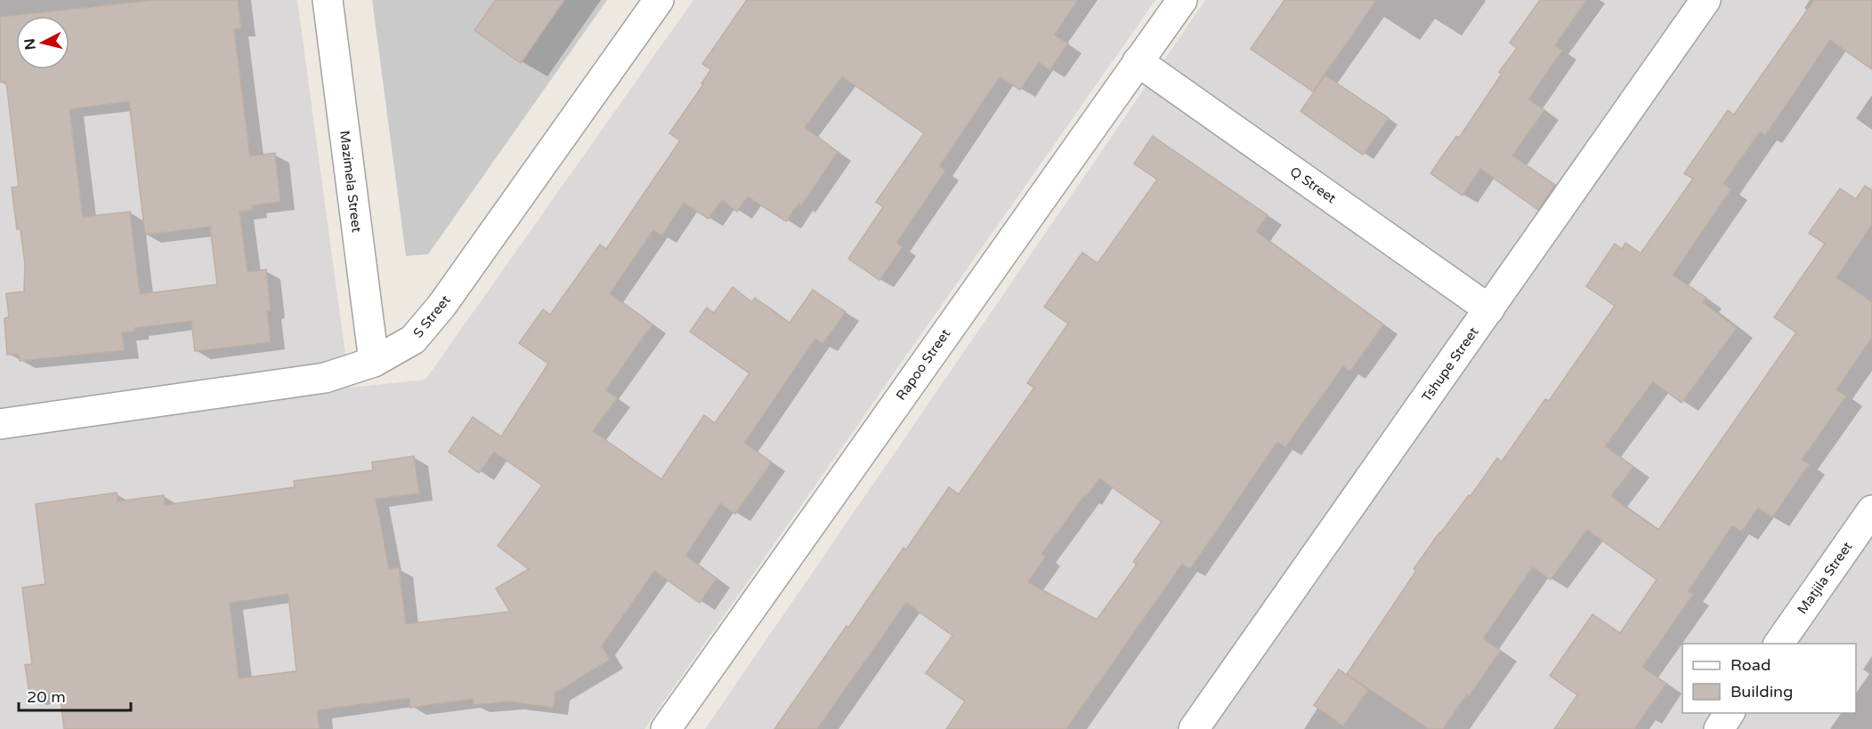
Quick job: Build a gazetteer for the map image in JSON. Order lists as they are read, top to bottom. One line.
{"streets":{"street":["Mazimela Street","Q Street","S Street","Rapoo Street","Tshupe Street","Matjila Street"]},"crossings":[["Mazimela Street","S Street"],["Q Street","Rapoo Street"],["Q Street","Tshupe Street"]],"legend":["Road","Building"],"scale_bar":"20 m","north":"left"}
